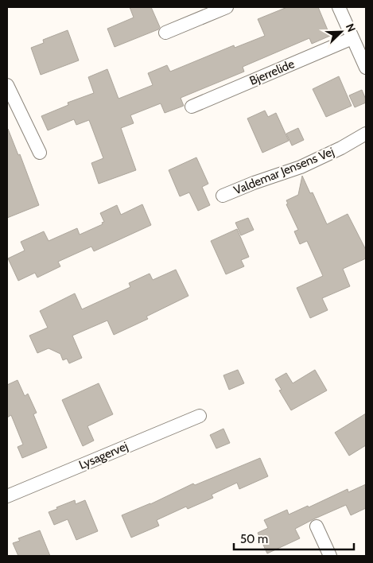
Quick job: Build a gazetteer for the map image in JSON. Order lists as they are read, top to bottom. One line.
{"streets":{"street":["Bjerrelide","Valdemar Jensens Vej","Lysagervej"]},"scale_bar":"50 m","north":"top right"}
